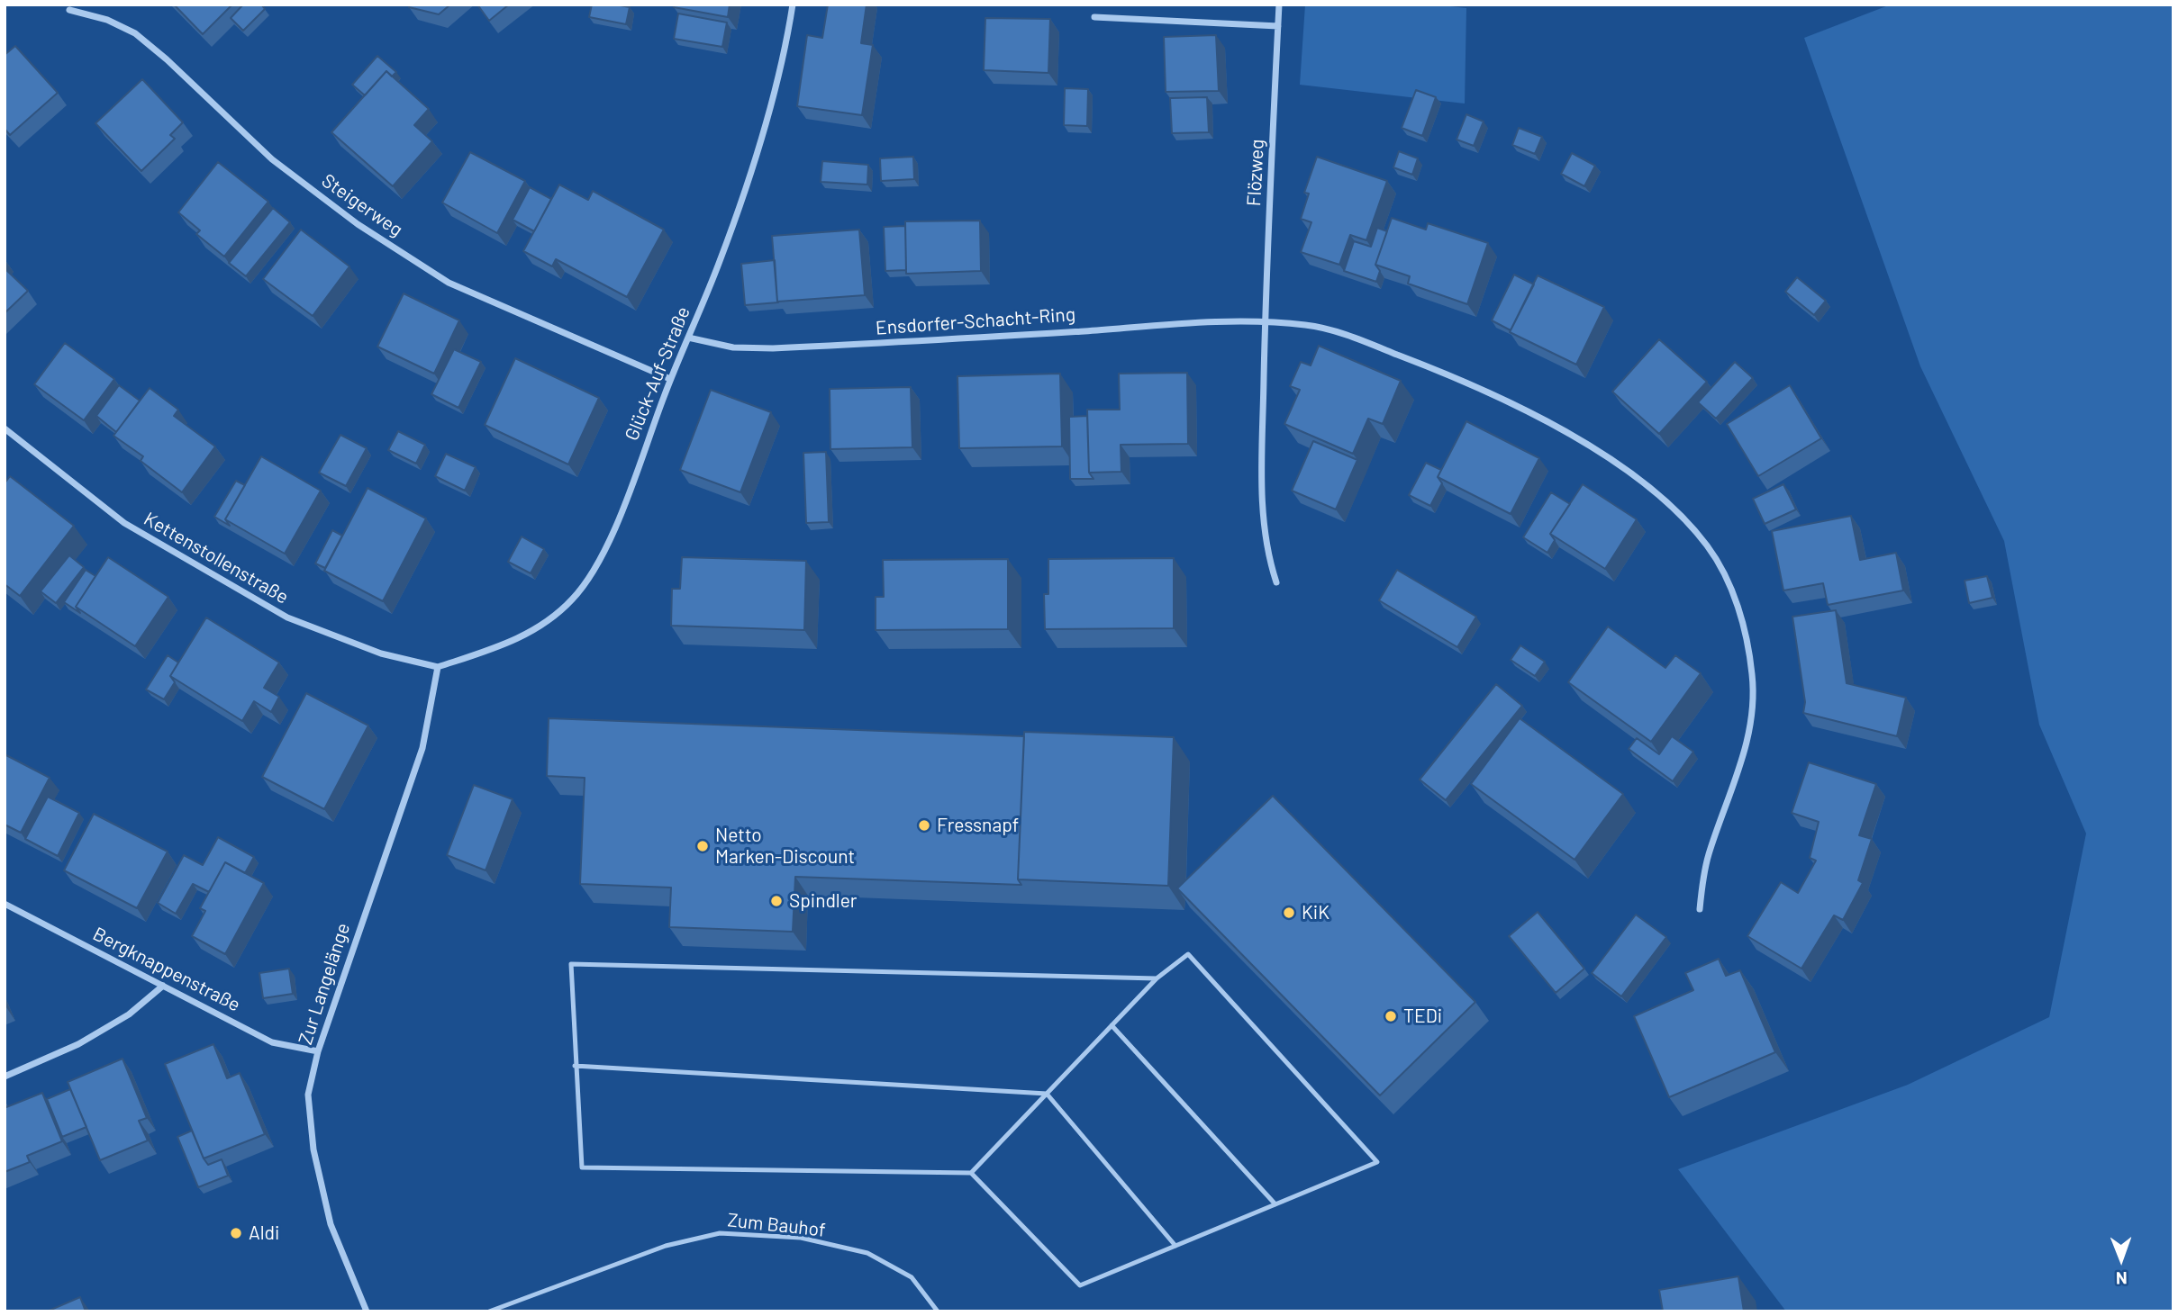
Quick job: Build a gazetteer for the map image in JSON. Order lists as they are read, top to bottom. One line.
{"streets":{"street":["Flözweg","Steigerweg","Ensdorfer-Schacht-Ring","Glück-Auf-Straße","Kettenstollenstraße","Bergknappenstraße","Zur Langelänge"],"lane":["Zum Bauhof"]},"crossings":[["Flözweg","Ensdorfer-Schacht-Ring"],["Steigerweg","Glück-Auf-Straße"],["Ensdorfer-Schacht-Ring","Glück-Auf-Straße"],["Glück-Auf-Straße","Kettenstollenstraße"],["Glück-Auf-Straße","Zur Langelänge"],["Kettenstollenstraße","Zur Langelänge"],["Bergknappenstraße","Zur Langelänge"]],"places":["Fressnapf","Netto Marken-Discount","Spindler","KiK","TEDi","Aldi"],"north":"bottom"}
